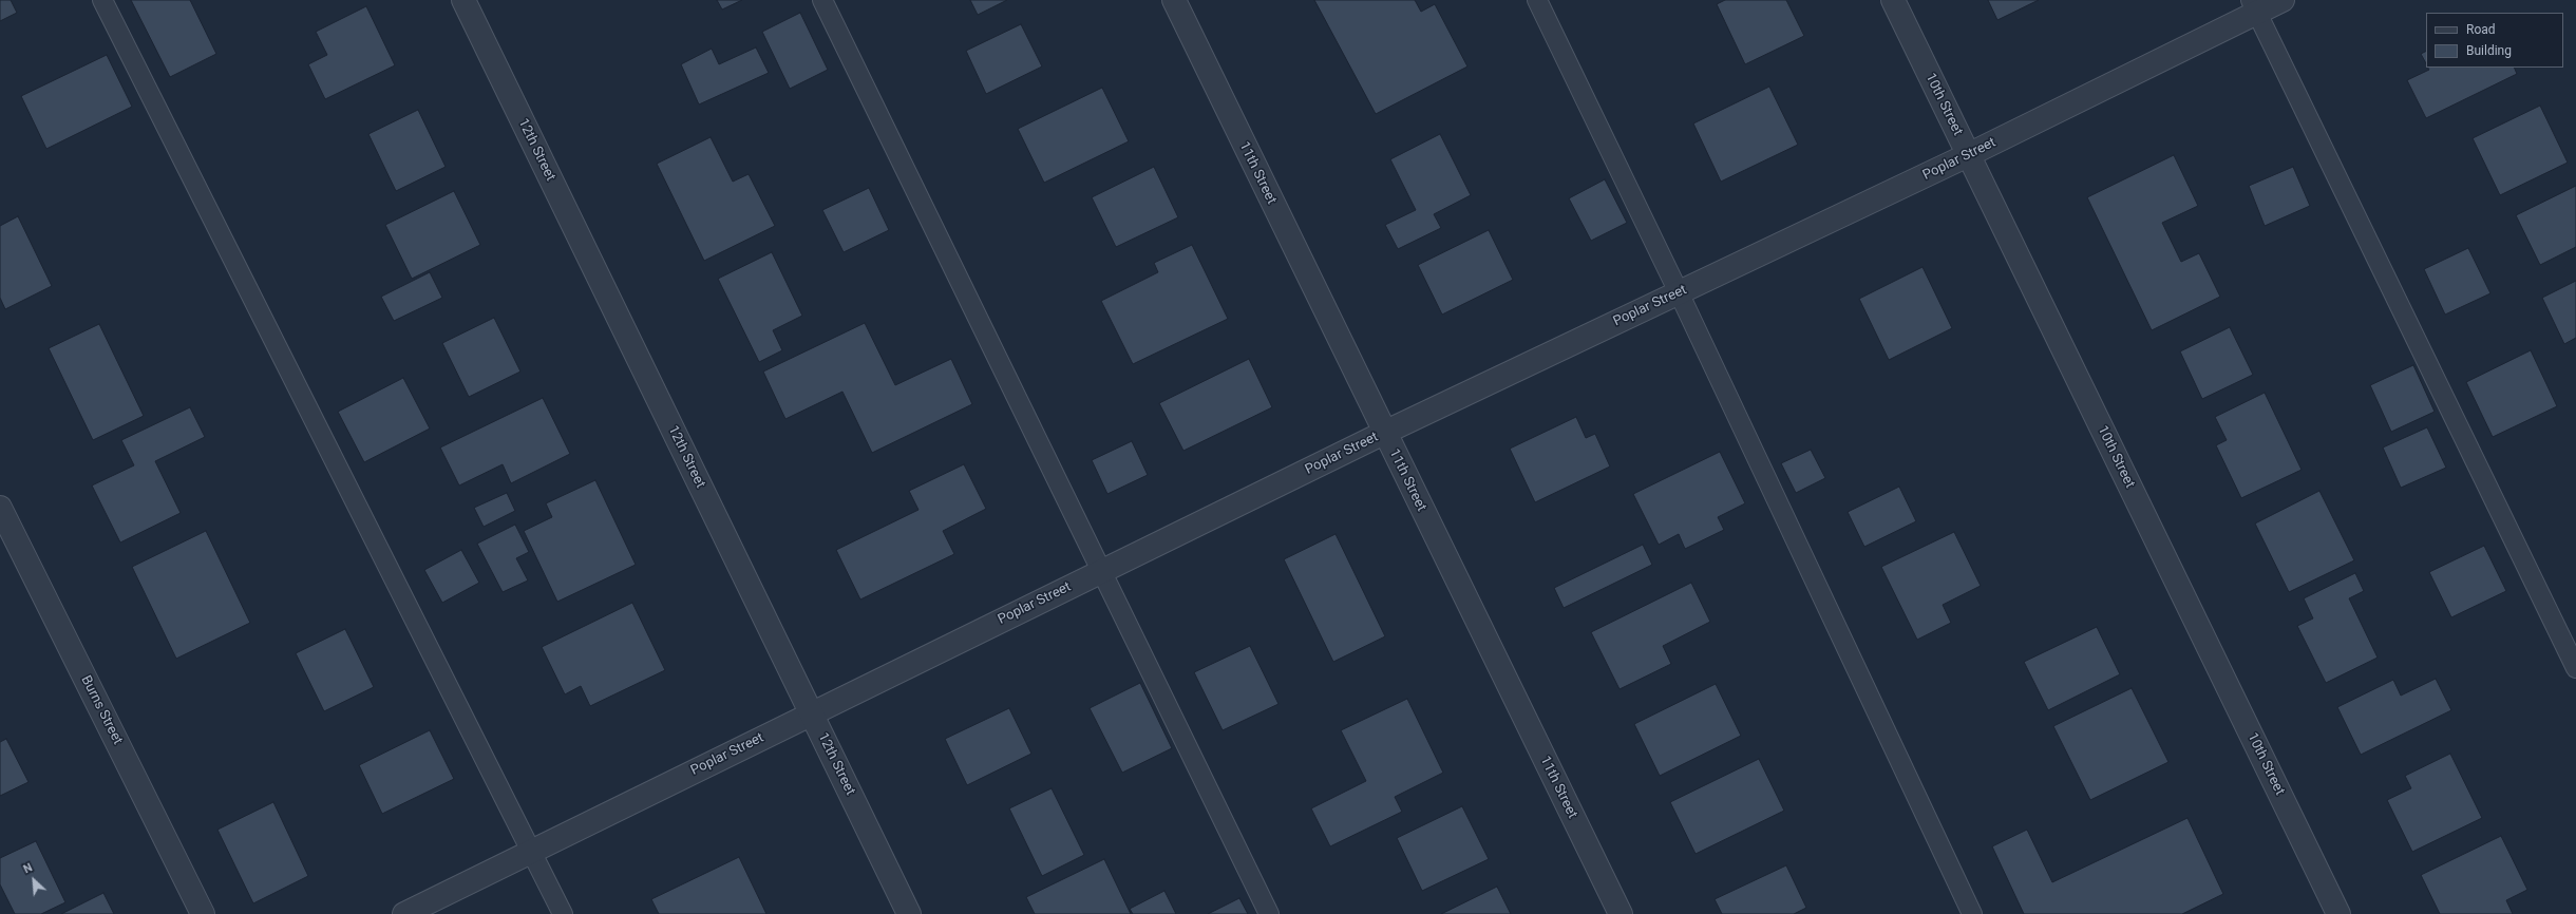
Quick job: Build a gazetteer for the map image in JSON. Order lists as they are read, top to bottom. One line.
{"streets":{"street":["10th Street","12th Street","Poplar Street","11th Street","Burns Street"]},"crossings":[["10th Street","Poplar Street"],["12th Street","Poplar Street"],["Poplar Street","11th Street"]],"legend":["Road","Building"],"north":"top left"}
